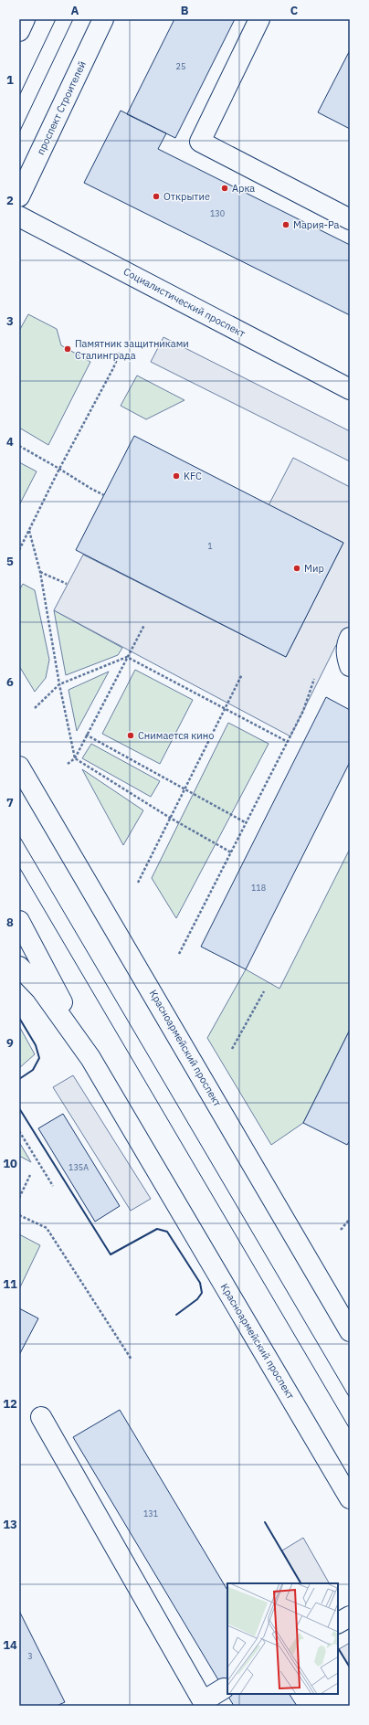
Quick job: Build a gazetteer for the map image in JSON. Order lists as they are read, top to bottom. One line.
{"streets":{"main road":["проспект Строителей","Социалистический проспект","Красноармейский проспект"]},"places":["Арка","Открытие","Мария-Ра","Памятник защитниками Сталинграда","KFC","Мир","Снимается кино"],"house_numbers":["25","130","1","118","135А","131","3"],"grid":{"columns":["A","B","C"],"rows":["1","2","3","4","5","6","7","8","9","10","11","12","13","14"]}}
